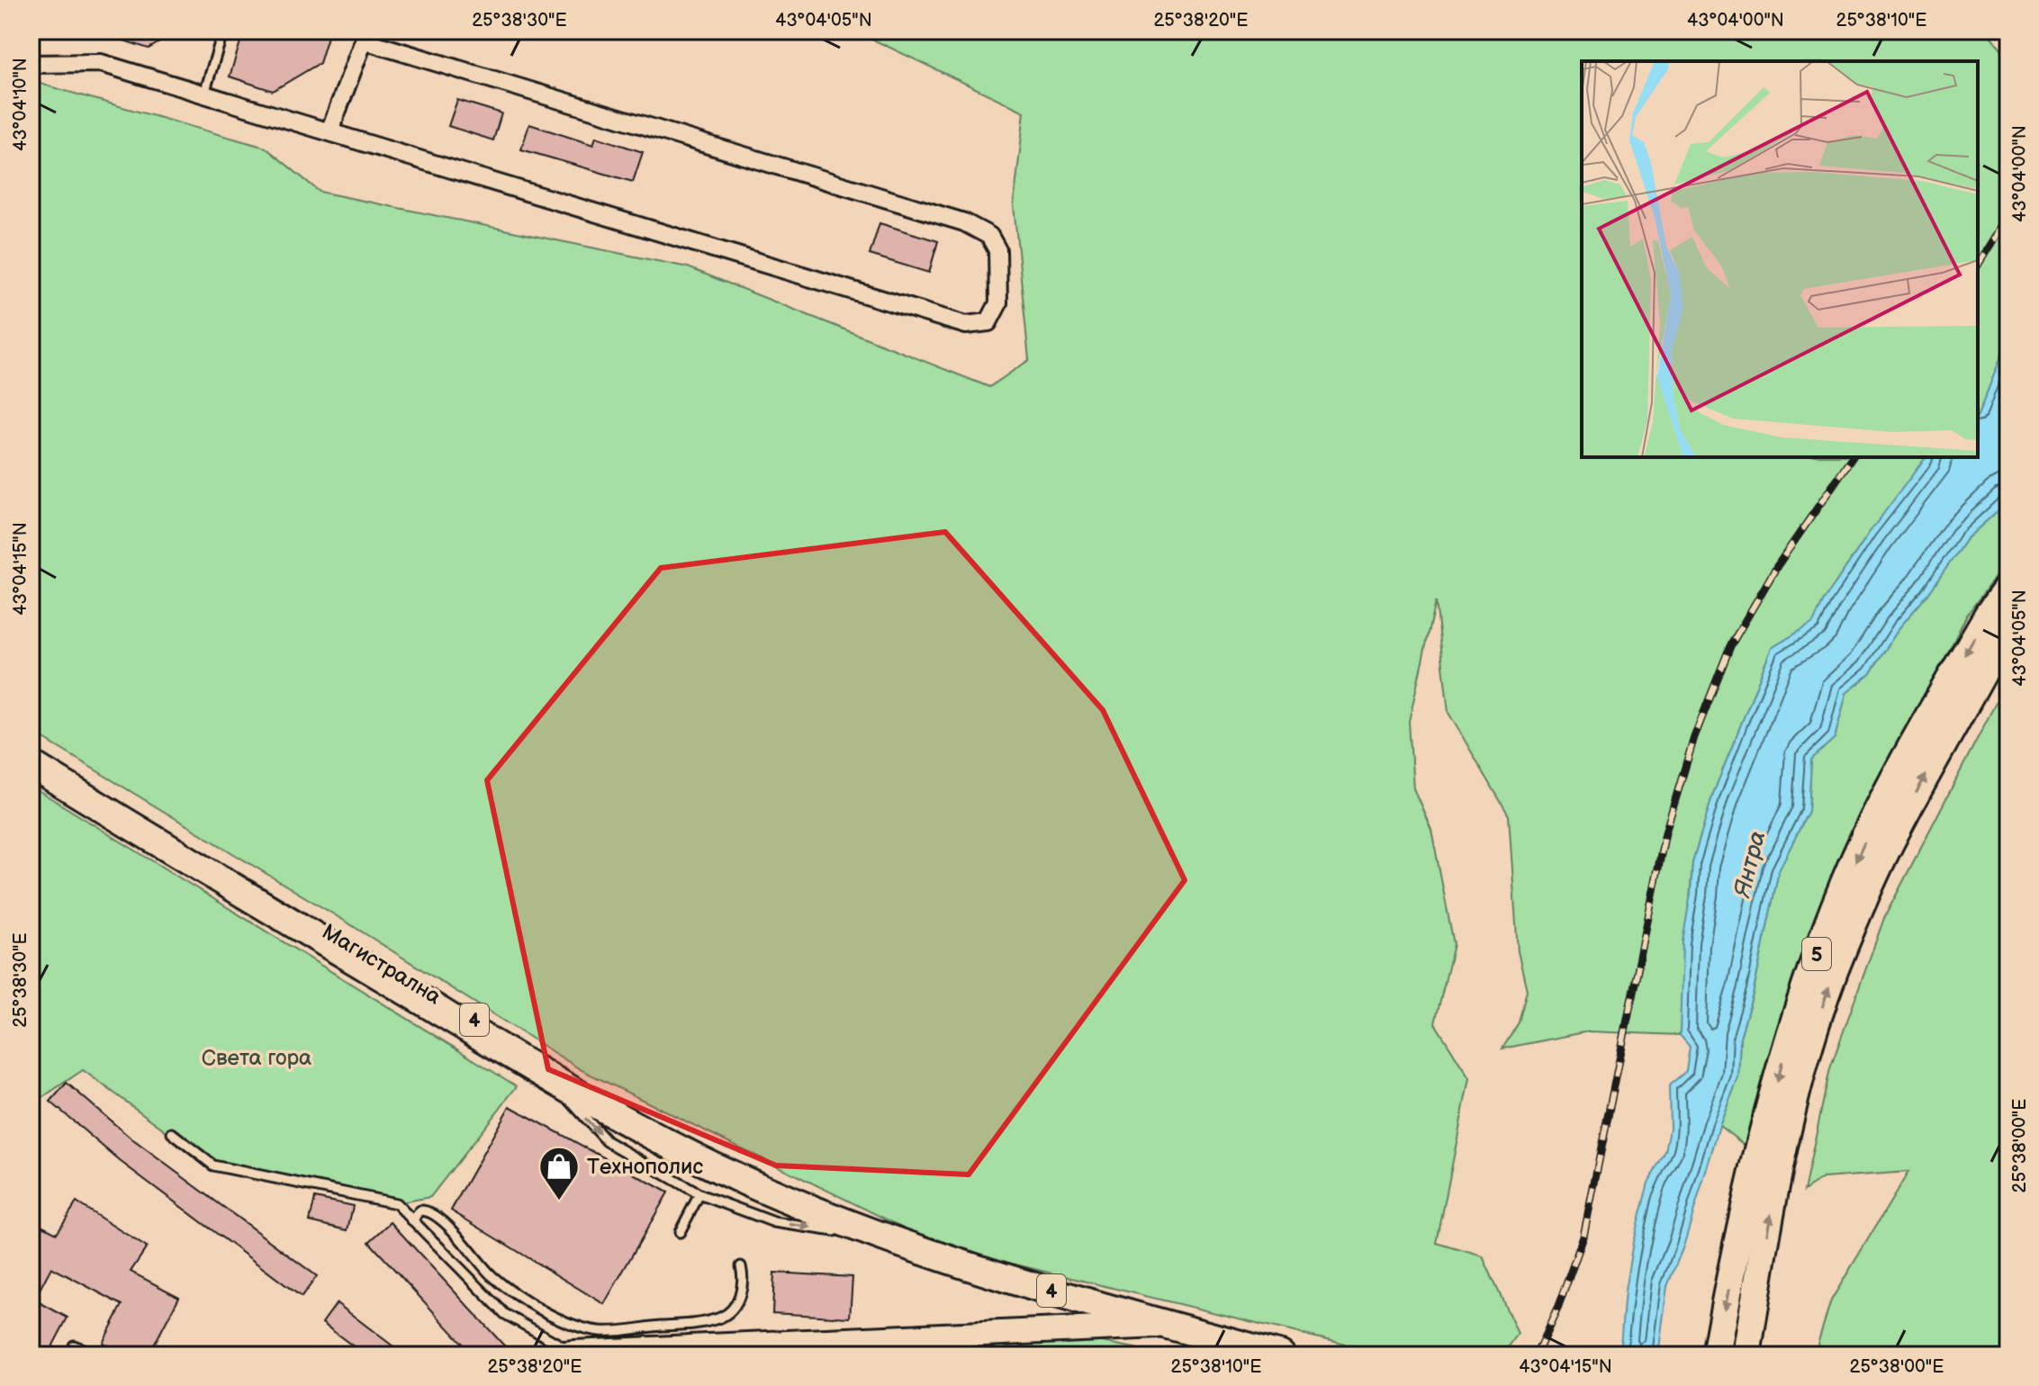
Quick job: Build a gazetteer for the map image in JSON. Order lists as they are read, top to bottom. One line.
{"streets":{"main road":["5","Магистрална","4"]},"water":["Янтра"],"parks":["Света гора"],"places":{"shop":["Технополис"]},"coordinates":["25°38'30\"E","43°04'05\"N","25°38'20\"E","43°04'00\"N","25°38'10\"E","43°04'10\"N","43°04'15\"N","25°38'00\"E"]}
